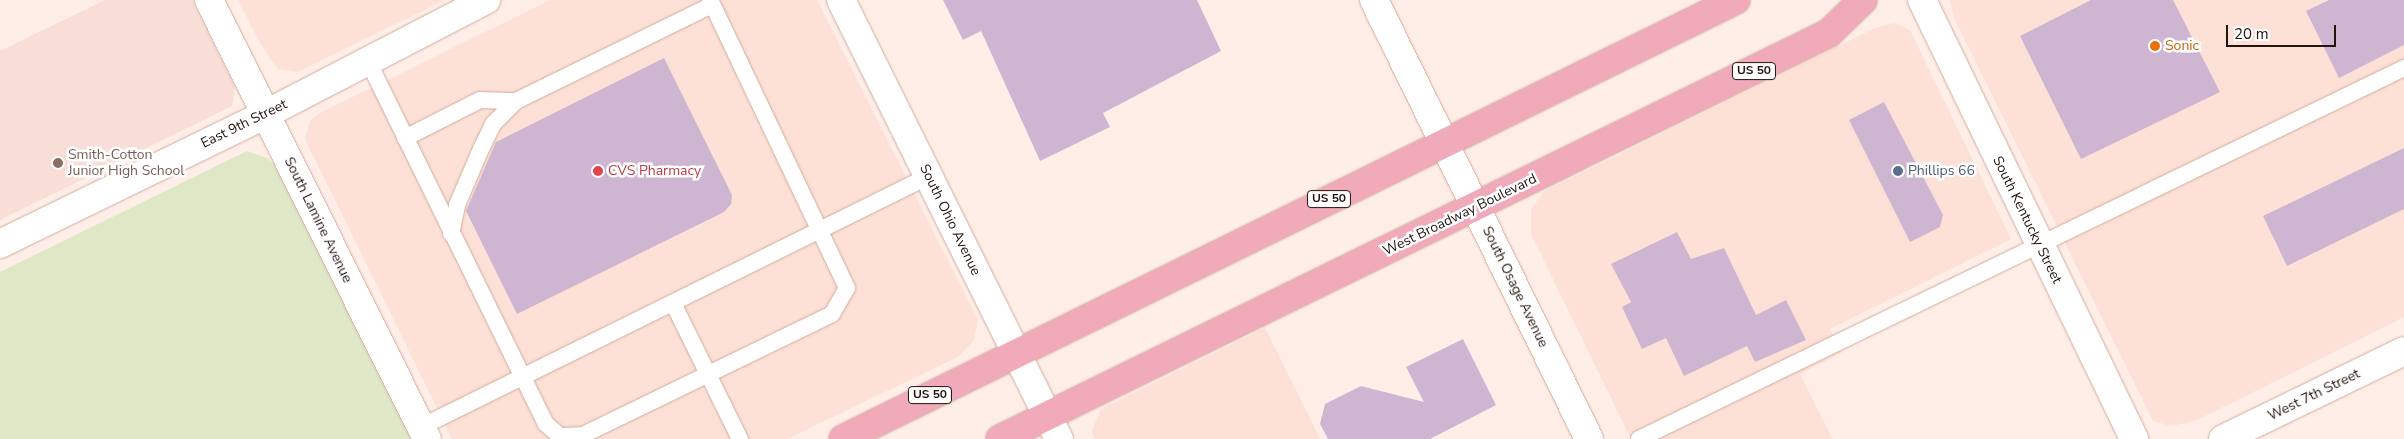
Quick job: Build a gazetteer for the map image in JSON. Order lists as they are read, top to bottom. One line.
{"streets":{"highway":["US 50","West Broadway Boulevard"],"street":["East 9th Street","South Lamine Avenue","South Ohio Avenue","South Kentucky Street","South Osage Avenue","West 7th Street"]},"crossings":[["US 50","West Broadway Boulevard"],["US 50","South Ohio Avenue"],["US 50","South Osage Avenue"],["East 9th Street","South Lamine Avenue"],["West Broadway Boulevard","South Ohio Avenue"],["West Broadway Boulevard","South Osage Avenue"]],"places":["Sonic","Smith-Cotton Junior High School","CVS Pharmacy","Phillips 66"],"scale_bar":"20 m"}
